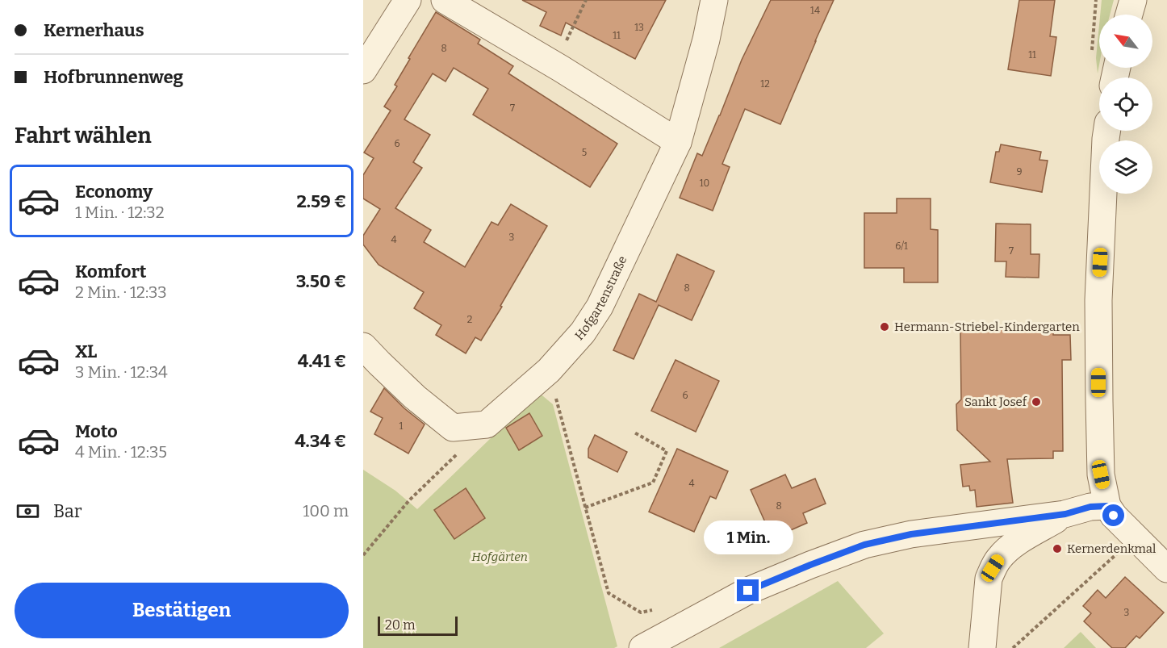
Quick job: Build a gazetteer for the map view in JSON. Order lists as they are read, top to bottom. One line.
{"streets":{"street":["Hofgartenstraße"]},"parks":["Hofgärten"],"places":["Hermann-Striebel-Kindergarten","Sankt Josef","Kernerdenkmal"],"house_numbers":["14","13","11","8","11","12","7","6","5","9","10","3","4","6/1","7","8","2","6","1","4","8","3"],"scale_bar":"20 m","north":"top left","page":{"banner":["Kernerhaus","Hofbrunnenweg"],"heading":"Fahrt wählen","list":[{"name":"Economy","note":"1 Min. · 12:32","value":"2.59 €"},{"name":"Komfort","note":"2 Min. · 12:33","value":"3.50 €"},{"name":"XL","note":"3 Min. · 12:34","value":"4.41 €"},{"name":"Moto","note":"4 Min. · 12:35","value":"4.34 €"}],"pay":["Bar","100 m"],"bubble":"1 Min.","buttons":"Bestätigen","scale":"20 m"}}
